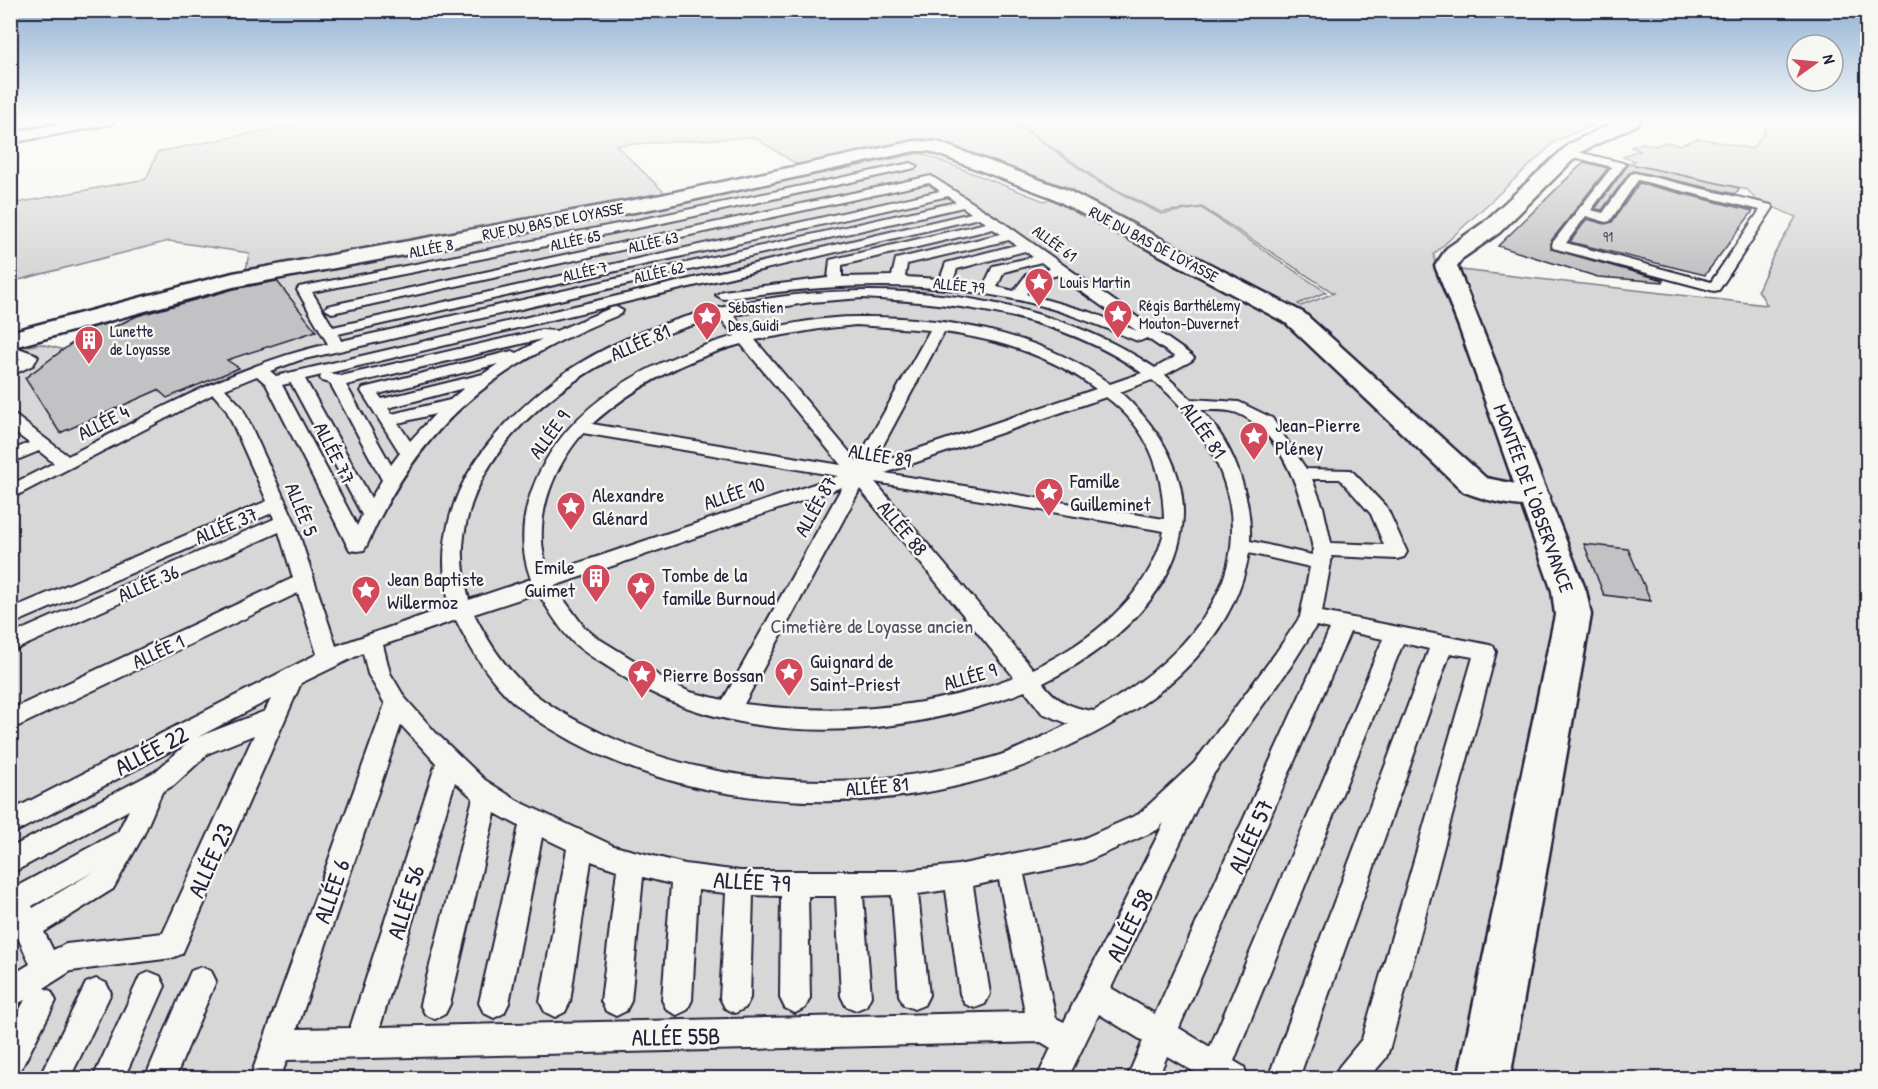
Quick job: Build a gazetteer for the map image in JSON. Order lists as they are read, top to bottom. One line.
{"streets":{"street":["RUE DU BAS DE LOYASSE","MONTÉE DE L'OBSERVANCE"],"lane":["ALLÉE 65","ALLÉE 63","ALLÉE 61","ALLÉE 8","ALLÉE 7","ALLÉE 62","ALLÉE 79","ALLÉE 81","ALLÉE 4","ALLÉE 9","ALLÉE 77","ALLÉE 89","ALLÉE 10","ALLÉE 87","ALLÉE 5","ALLÉE 37","ALLÉE 88","ALLÉE 36","ALLÉE 1","ALLÉE 22","ALLÉE 57","ALLÉE 23","ALLÉE 6","ALLÉE 56","ALLÉE 58","ALLÉE 55B"]},"crossings":[["RUE DU BAS DE LOYASSE","MONTÉE DE L'OBSERVANCE"],["ALLÉE 65","ALLÉE 63"],["ALLÉE 65","ALLÉE 61"],["ALLÉE 65","ALLÉE 8"],["ALLÉE 65","ALLÉE 88"],["ALLÉE 63","ALLÉE 61"],["ALLÉE 63","ALLÉE 8"],["ALLÉE 63","ALLÉE 88"],["ALLÉE 61","ALLÉE 7"],["ALLÉE 61","ALLÉE 62"],["ALLÉE 61","ALLÉE 79"],["ALLÉE 8","ALLÉE 7"],["ALLÉE 8","ALLÉE 88"],["ALLÉE 7","ALLÉE 4"],["ALLÉE 7","ALLÉE 5"],["ALLÉE 7","ALLÉE 88"],["ALLÉE 62","ALLÉE 77"],["ALLÉE 62","ALLÉE 88"],["ALLÉE 79","ALLÉE 81"],["ALLÉE 79","ALLÉE 10"],["ALLÉE 79","ALLÉE 88"],["ALLÉE 79","ALLÉE 6"],["ALLÉE 79","ALLÉE 56"],["ALLÉE 79","ALLÉE 58"],["ALLÉE 81","ALLÉE 10"],["ALLÉE 81","ALLÉE 88"],["ALLÉE 4","ALLÉE 5"],["ALLÉE 9","ALLÉE 89"],["ALLÉE 9","ALLÉE 10"],["ALLÉE 9","ALLÉE 87"],["ALLÉE 9","ALLÉE 88"],["ALLÉE 89","ALLÉE 10"],["ALLÉE 89","ALLÉE 87"],["ALLÉE 89","ALLÉE 88"],["ALLÉE 10","ALLÉE 87"],["ALLÉE 10","ALLÉE 5"],["ALLÉE 10","ALLÉE 88"],["ALLÉE 10","ALLÉE 22"],["ALLÉE 87","ALLÉE 88"],["ALLÉE 5","ALLÉE 37"],["ALLÉE 5","ALLÉE 36"],["ALLÉE 5","ALLÉE 1"],["ALLÉE 5","ALLÉE 22"],["ALLÉE 37","ALLÉE 36"],["ALLÉE 22","ALLÉE 23"],["ALLÉE 6","ALLÉE 55B"],["ALLÉE 56","ALLÉE 55B"],["ALLÉE 58","ALLÉE 55B"]],"parks":["Cimetière de Loyasse ancien"],"places":{"place":["Louis Martin","Régis Barthélemy Mouton-Duvernet","Sébastien Des Guidi","Jean-Pierre Pléney","Famille Guilleminet","Alexandre Glénard","Tombe de la famille Burnoud","Jean Baptiste Willermoz","Guignard de Saint-Priest","Pierre Bossan"],"building":["Lunette de Loyasse","Emile Guimet"]},"house_numbers":["91"],"north":"right"}
